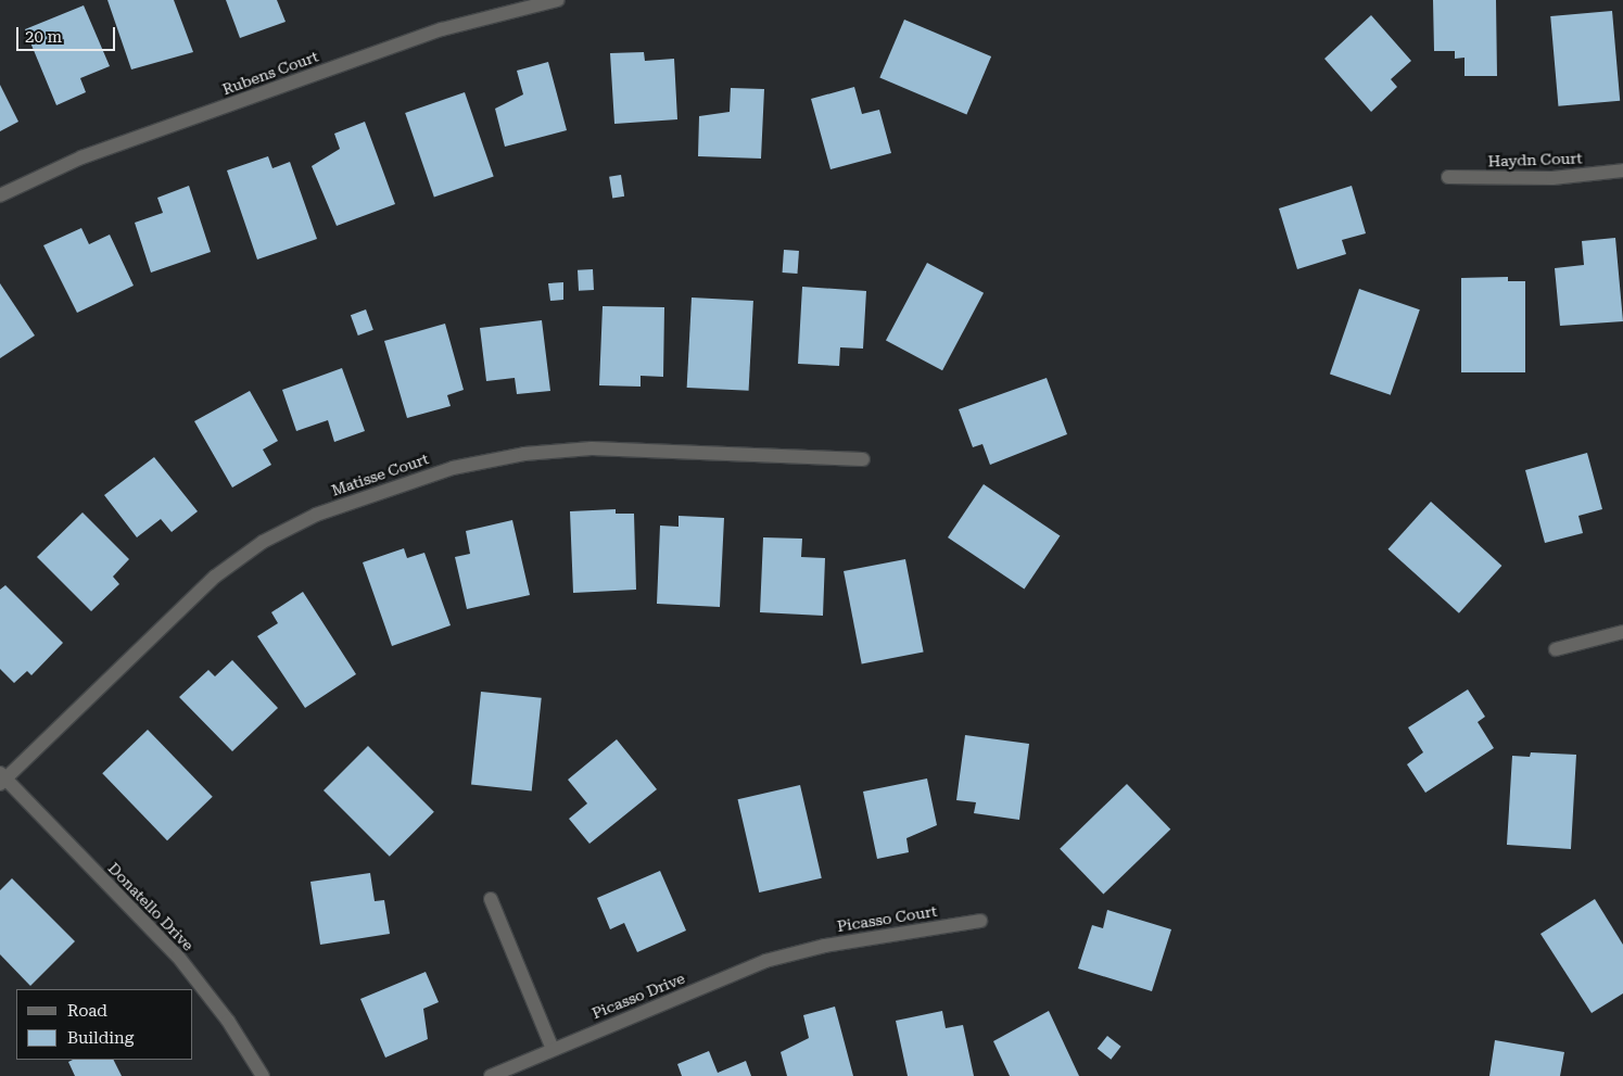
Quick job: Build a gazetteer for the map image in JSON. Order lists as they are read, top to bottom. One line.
{"streets":{"street":["Rubens Court","Haydn Court","Matisse Court","Donatello Drive","Picasso Court","Picasso Drive"]},"crossings":[["Matisse Court","Donatello Drive"],["Picasso Court","Picasso Drive"]],"legend":["Road","Building"],"scale_bar":"20 m"}
